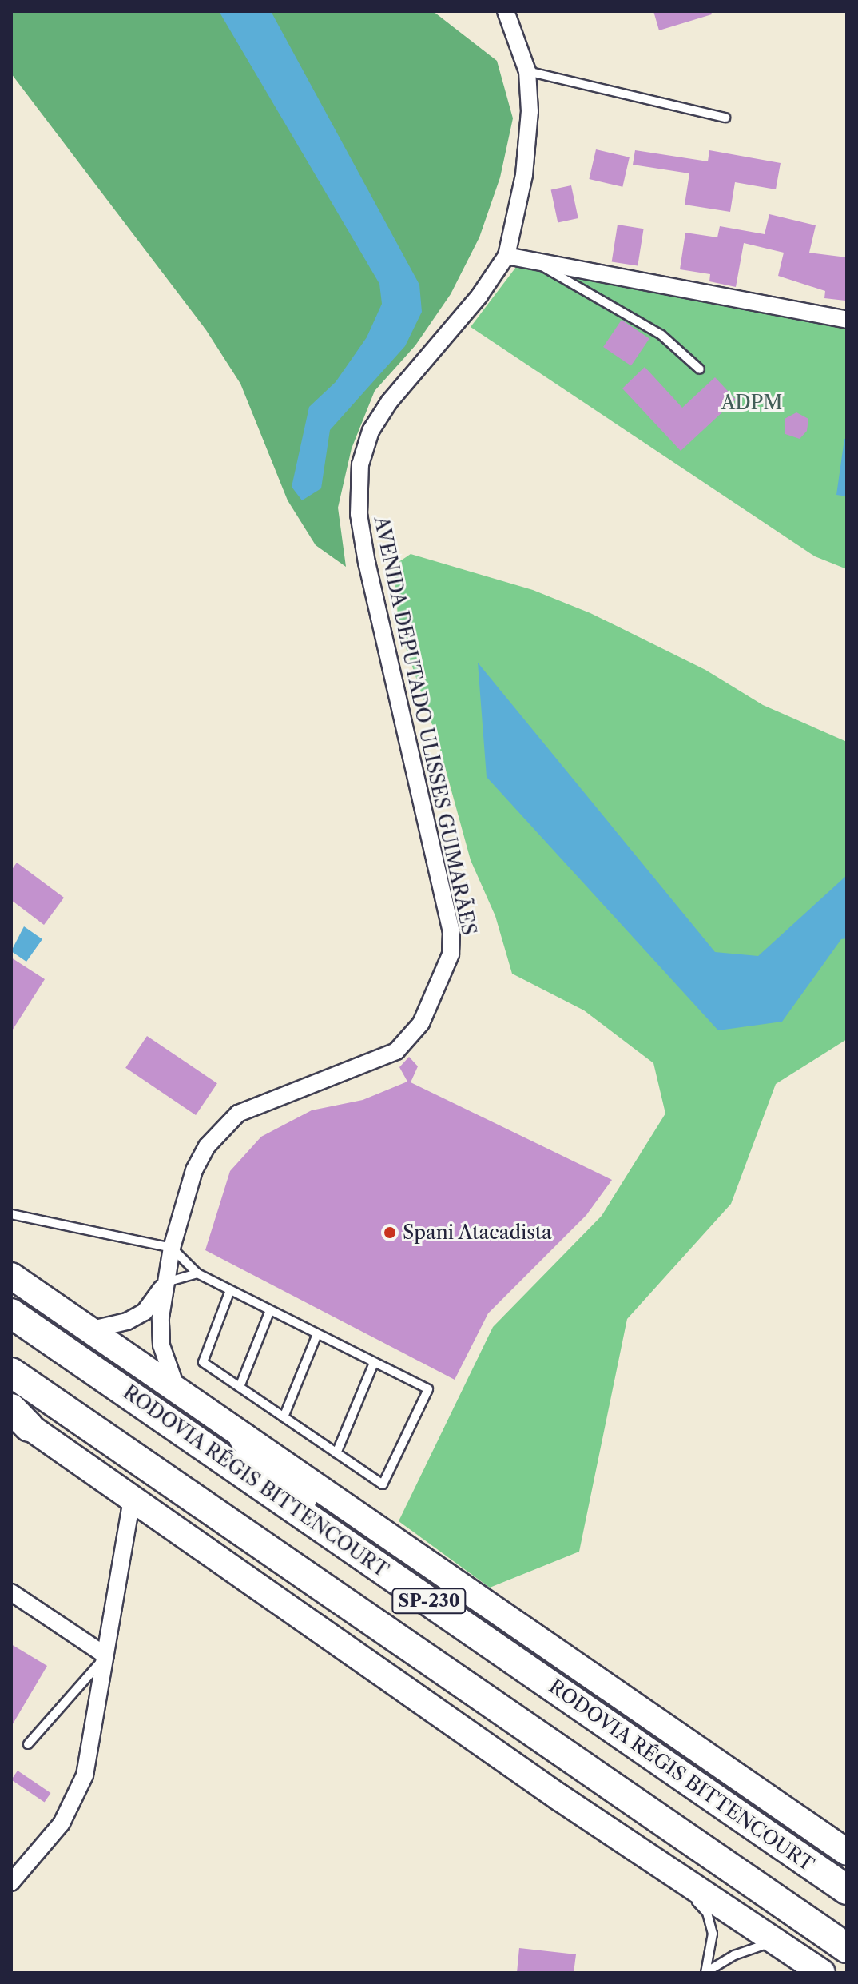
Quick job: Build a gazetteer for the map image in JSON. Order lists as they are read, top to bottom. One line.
{"streets":{"highway":["RODOVIA RÉGIS BITTENCOURT","SP-230"],"street":["AVENIDA DEPUTADO ULISSES GUIMARÃES"]},"parks":["ADPM"],"places":["Spani Atacadista"]}
